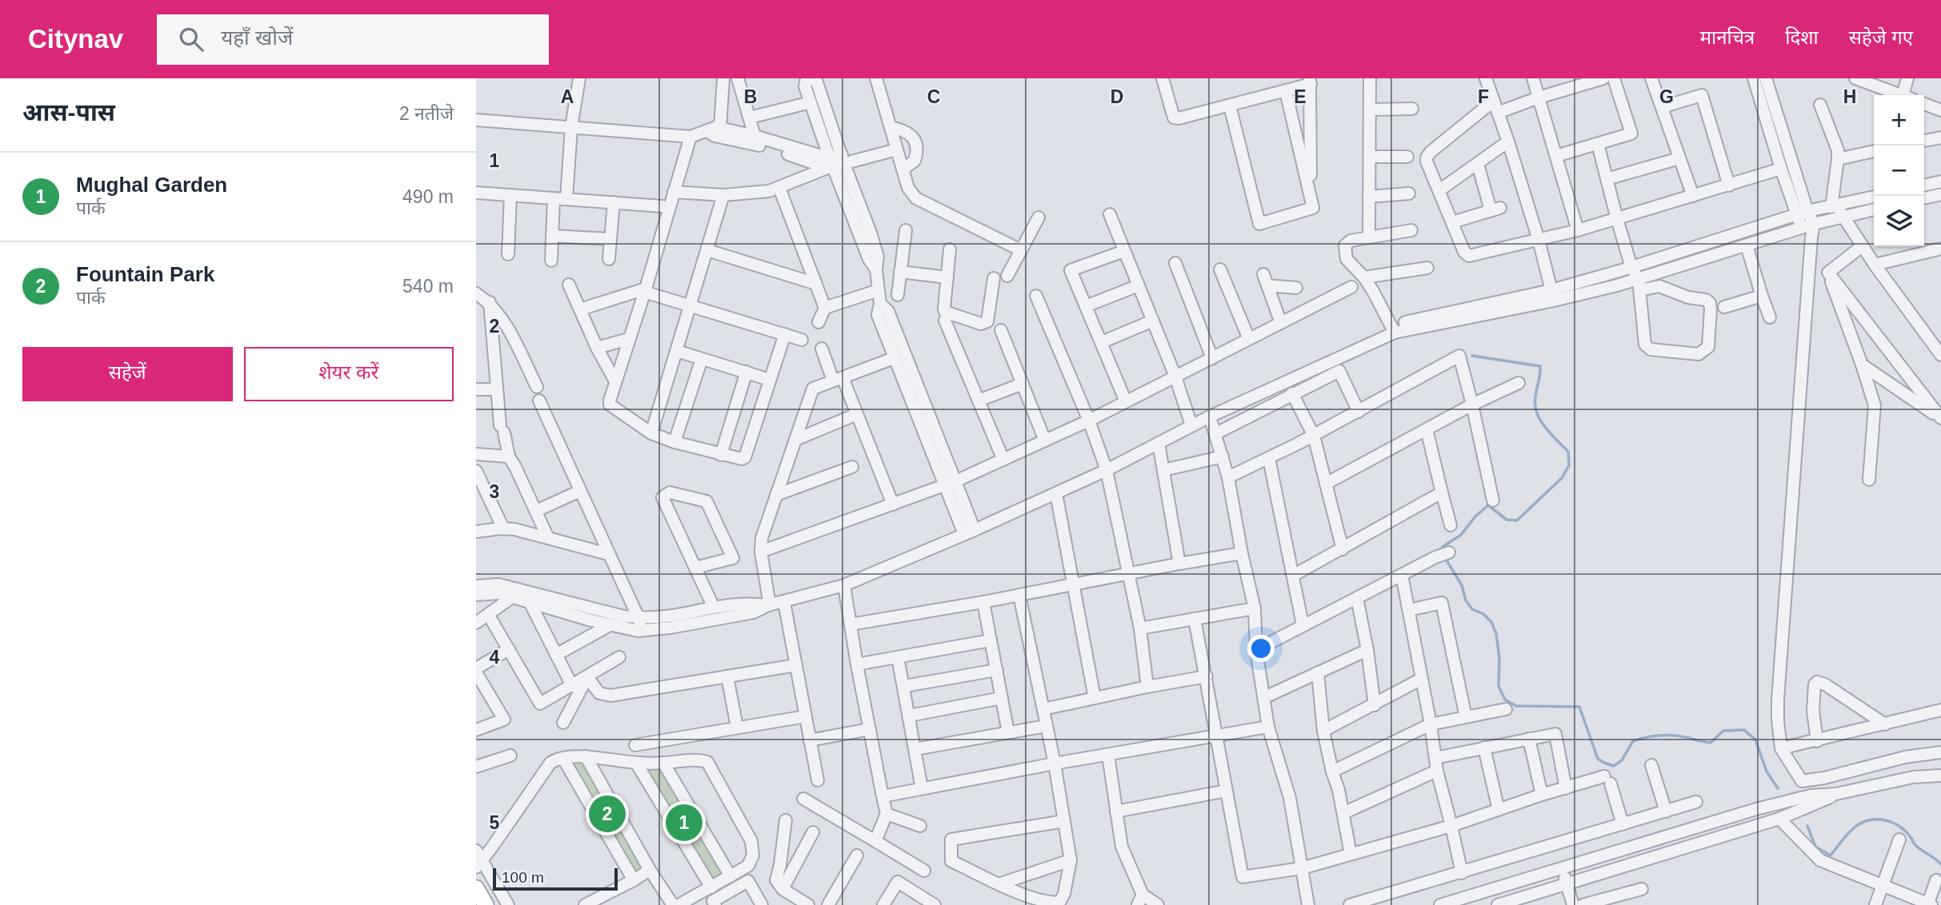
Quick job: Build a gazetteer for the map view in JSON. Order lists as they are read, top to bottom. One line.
{"scale_bar":"100 m","page":{"header":"Citynav","search":"यहाँ खोजें","nav":["मानचित्र","दिशा","सहेजे गए"],"heading":["आस-पास","2 नतीजे"],"map_buttons":["+","−"],"list":[{"mark":"1","name":"Mughal Garden","note":"पार्क","value":"490 m"},{"mark":"2","name":"Fountain Park","note":"पार्क","value":"540 m"}],"buttons":["सहेजें","शेयर करें"],"pins":["2","1"],"scale":"100 m"},"grid":{"columns":["A","B","C","D","E","F","G","H"],"rows":["1","2","3","4","5"]}}
